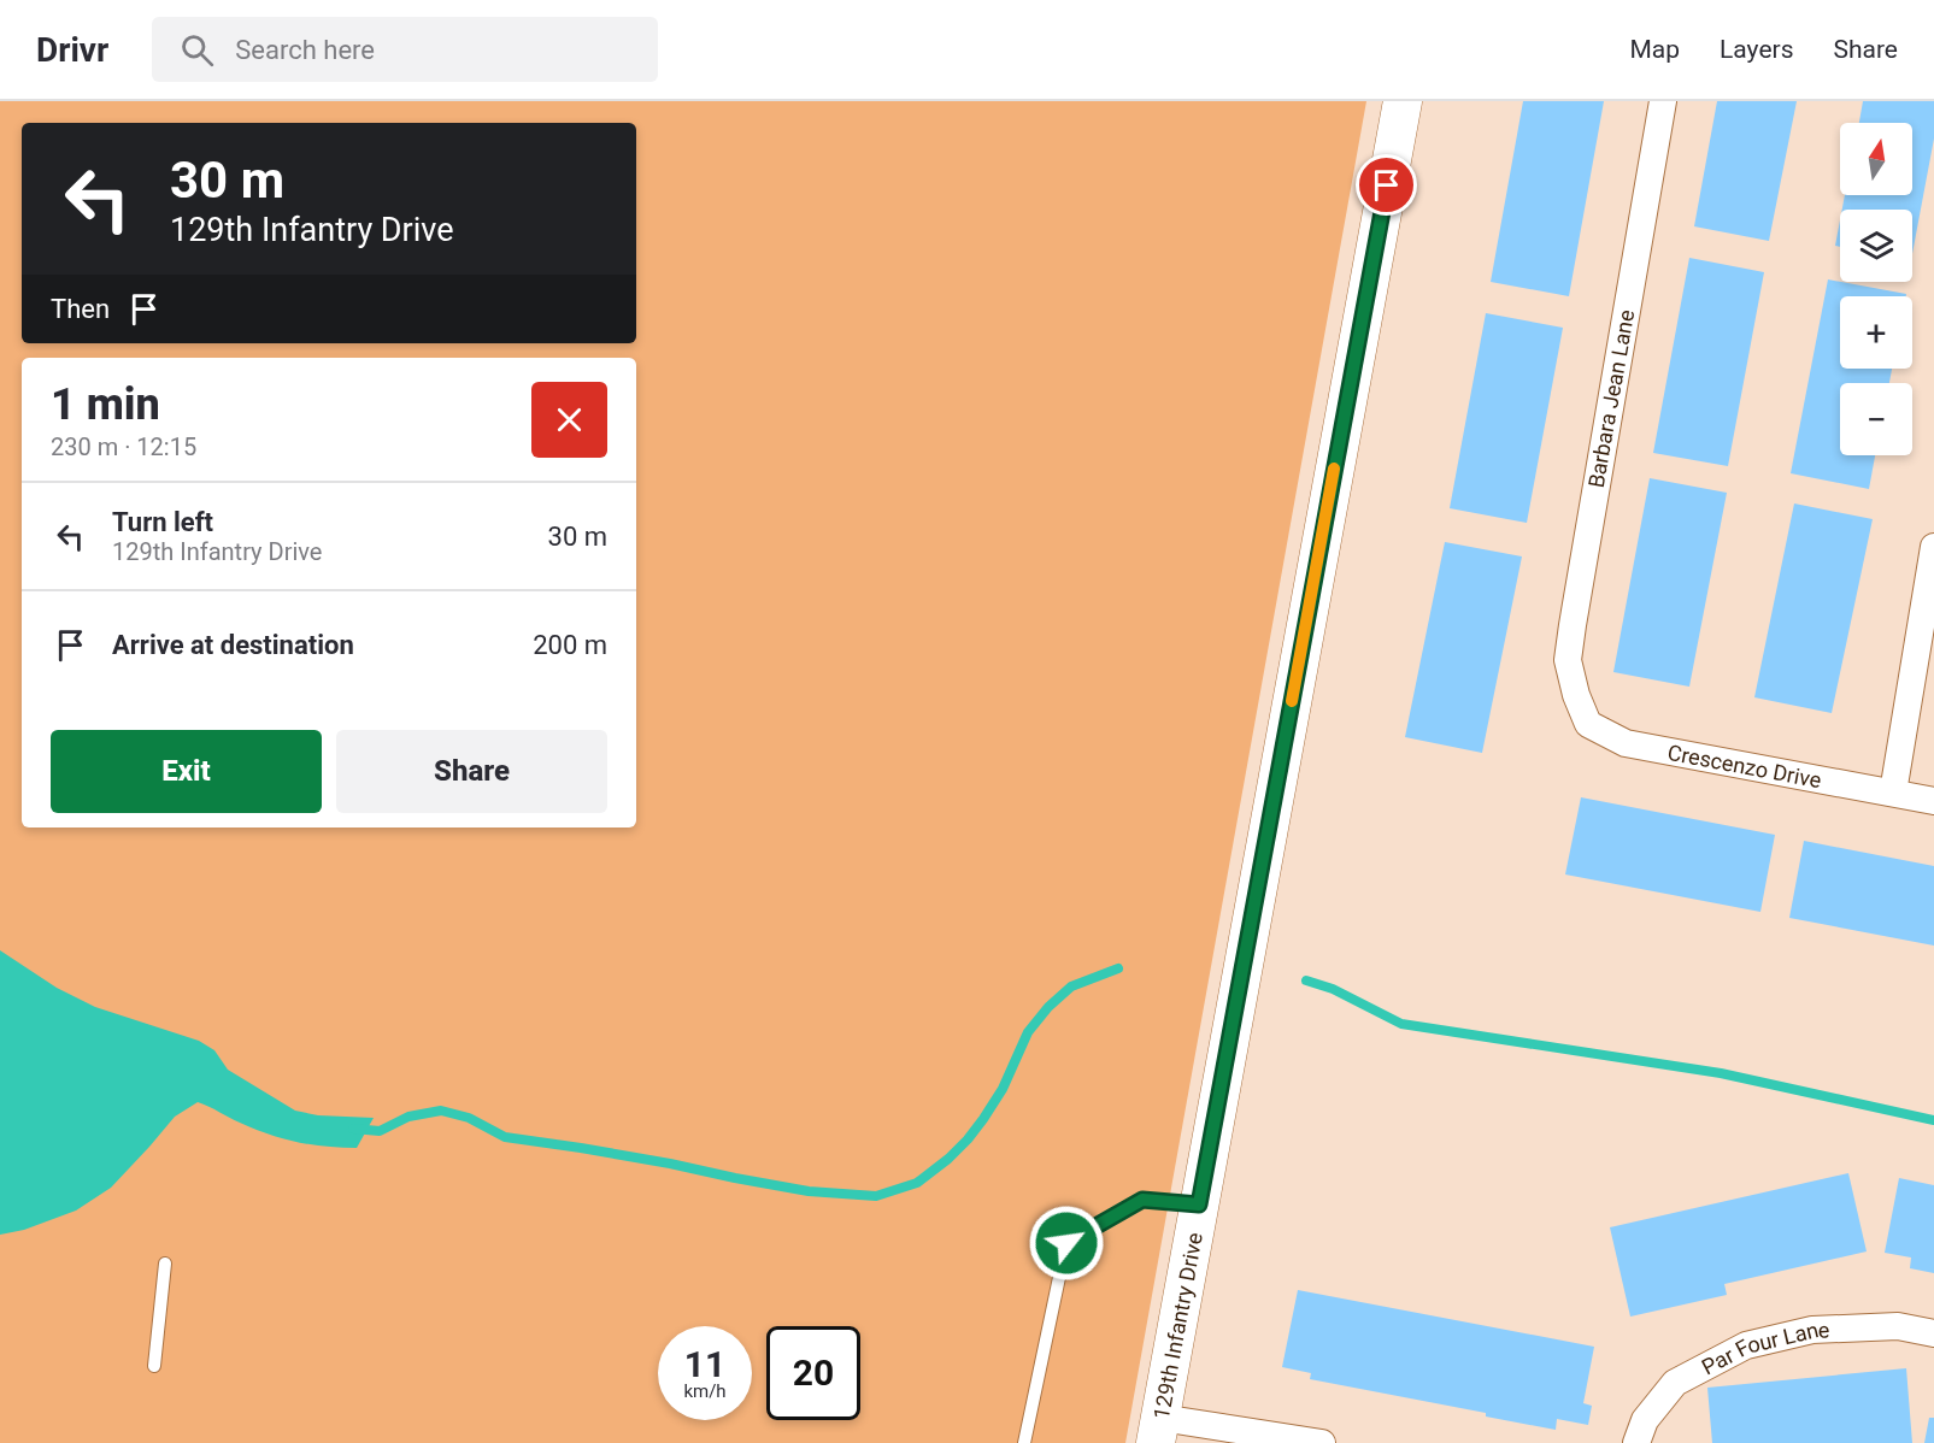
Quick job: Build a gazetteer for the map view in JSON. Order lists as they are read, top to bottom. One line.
{"streets":{"street":["Barbara Jean Lane","Crescenzo Drive","129th Infantry Drive","Par Four Lane"]},"crossings":[["Barbara Jean Lane","Crescenzo Drive"]],"north":"top","page":{"header":"Drivr","search":"Search here","nav":["Map","Layers","Share"],"map_buttons":["+","−"],"turn":["30 m","129th Infantry Drive"],"then":"Then","heading":["1 min","230 m · 12:15"],"list":[{"name":"Turn left","note":"129th Infantry Drive","value":"30 m"},{"name":"Arrive at destination","value":"200 m"}],"buttons":["Exit","Share"],"speed":"11 km/h","limit":"20"}}
